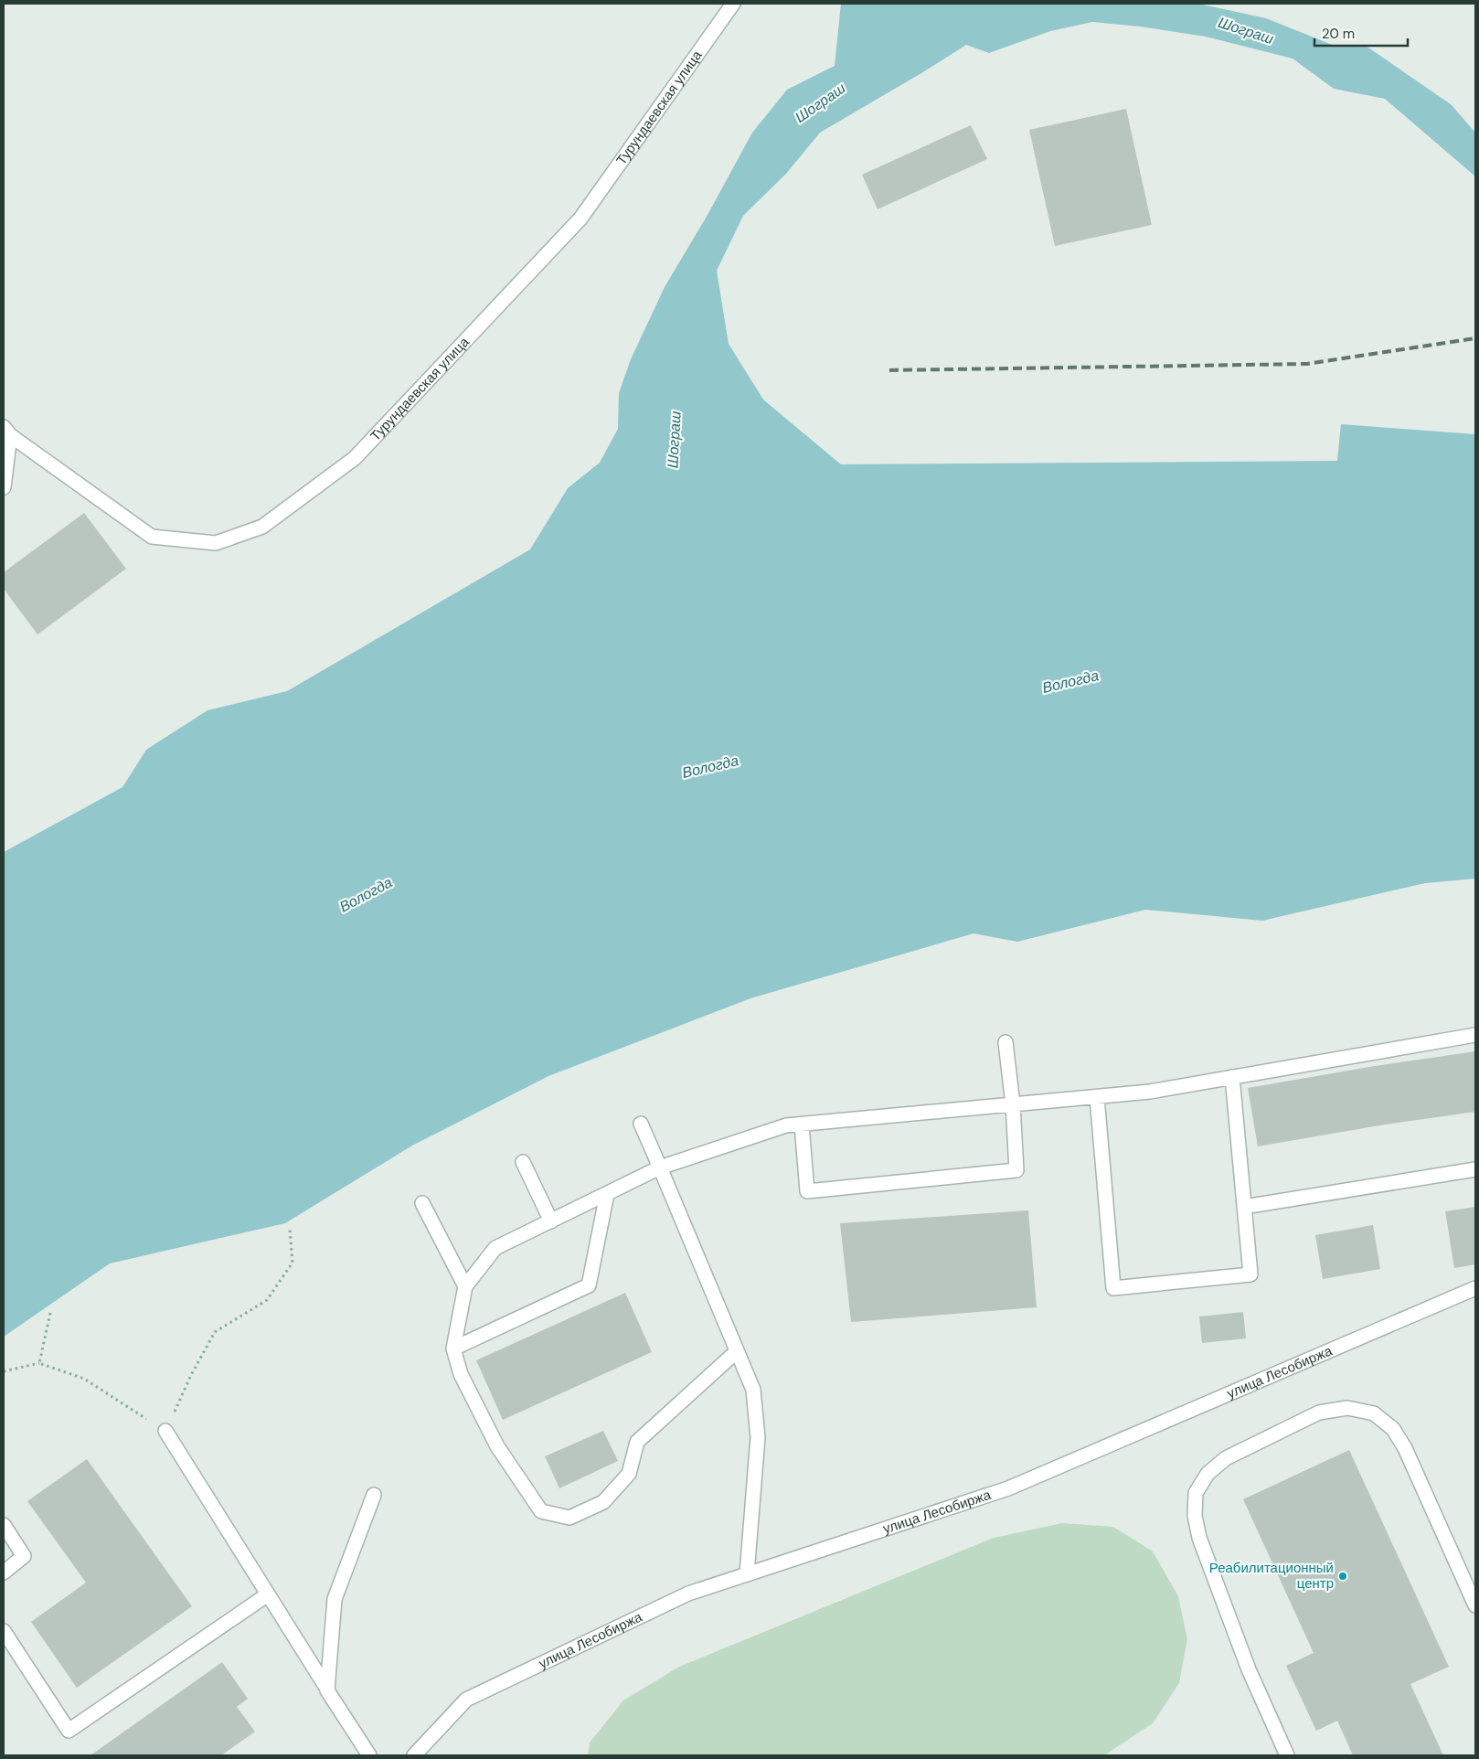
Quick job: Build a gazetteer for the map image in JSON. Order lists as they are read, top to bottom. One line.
{"streets":{"street":["Турундаевская улица","улица Лесобиржа"]},"water":["Шограш","Вологда"],"places":["Реабилитационный центр"],"scale_bar":"20 m"}
